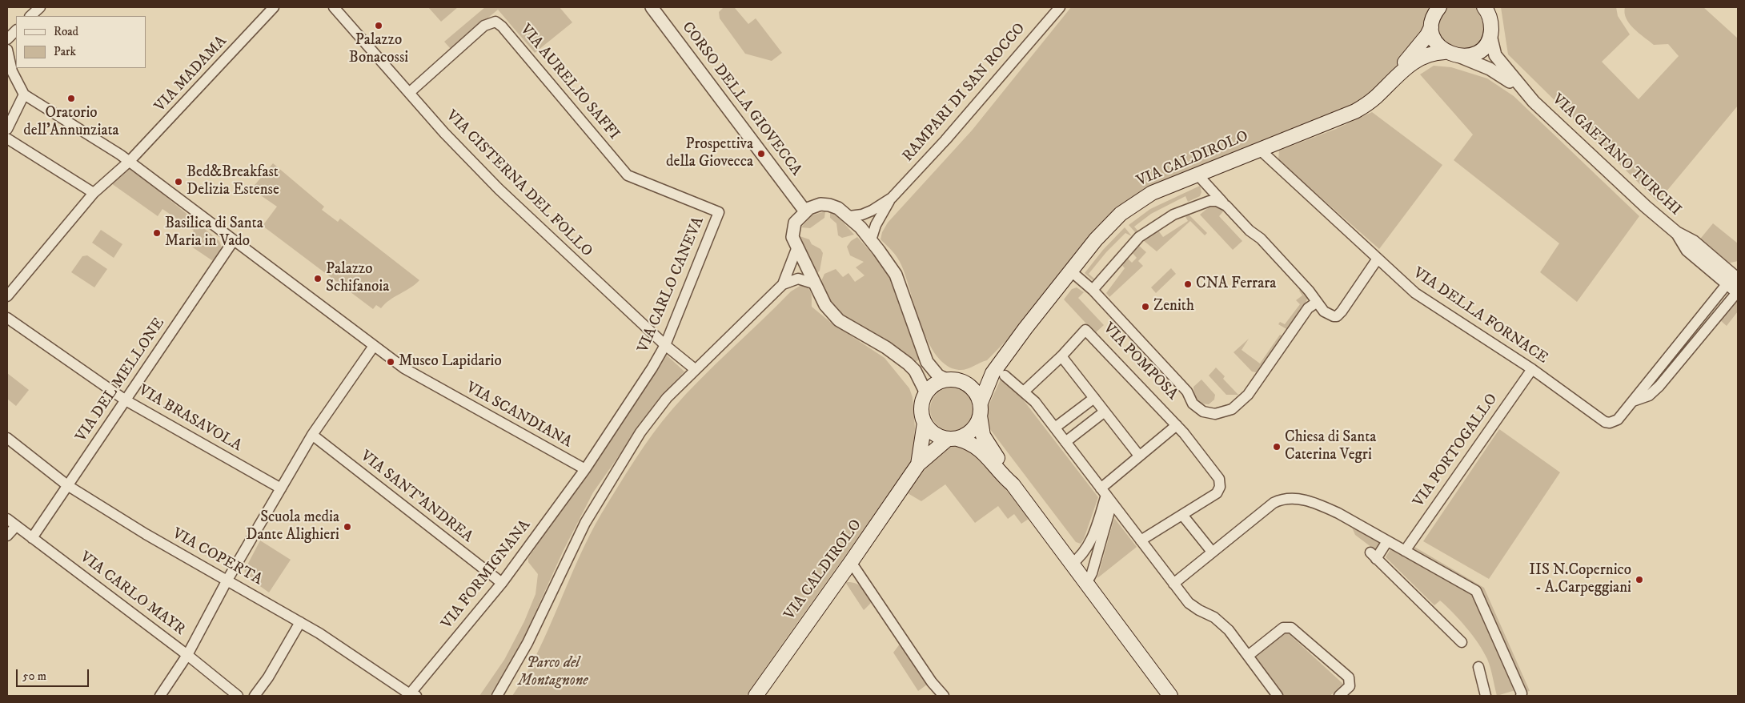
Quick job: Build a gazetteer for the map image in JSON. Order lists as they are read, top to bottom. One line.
{"streets":{"main road":["VIA CALDIROLO"],"street":["VIA MADAMA","VIA AURELIO SAFFI","RAMPARI DI SAN ROCCO","CORSO DELLA GIOVECCA","VIA GAETANO TURCHI","VIA CISTERNA DEL FOLLO","VIA CARLO CANEVA","VIA DELLA FORNACE","VIA POMPOSA","VIA DEL MELLONE","VIA SCANDIANA","VIA BRASAVOLA","VIA PORTOGALLO","VIA SANT'ANDREA","VIA COPERTA","VIA FORMIGNANA","VIA CARLO MAYR"]},"crossings":[["VIA MADAMA","VIA SCANDIANA"],["VIA AURELIO SAFFI","VIA CISTERNA DEL FOLLO"],["VIA AURELIO SAFFI","VIA CARLO CANEVA"],["VIA GAETANO TURCHI","VIA CALDIROLO"],["VIA CALDIROLO","VIA DELLA FORNACE"],["VIA CISTERNA DEL FOLLO","VIA CARLO CANEVA"],["VIA CARLO CANEVA","VIA SCANDIANA"],["VIA CARLO CANEVA","VIA FORMIGNANA"],["VIA DELLA FORNACE","VIA PORTOGALLO"],["VIA DEL MELLONE","VIA SCANDIANA"],["VIA DEL MELLONE","VIA BRASAVOLA"],["VIA DEL MELLONE","VIA COPERTA"],["VIA DEL MELLONE","VIA CARLO MAYR"],["VIA SCANDIANA","VIA FORMIGNANA"],["VIA SANT'ANDREA","VIA FORMIGNANA"],["VIA COPERTA","VIA FORMIGNANA"]],"parks":["Parco del Montagnone"],"places":["Palazzo Bonacossi","Oratorio dell'Annunziata","Prospettiva della Giovecca","Bed&Breakfast Delizia Estense","Basilica di Santa Maria in Vado","Palazzo Schifanoia","CNA Ferrara","Zenith","Museo Lapidario","Chiesa di Santa Caterina Vegri","Scuola media Dante Alighieri","IIS N.Copernico - A.Carpeggiani"],"legend":["Road","Park"],"scale_bar":"50 m"}
